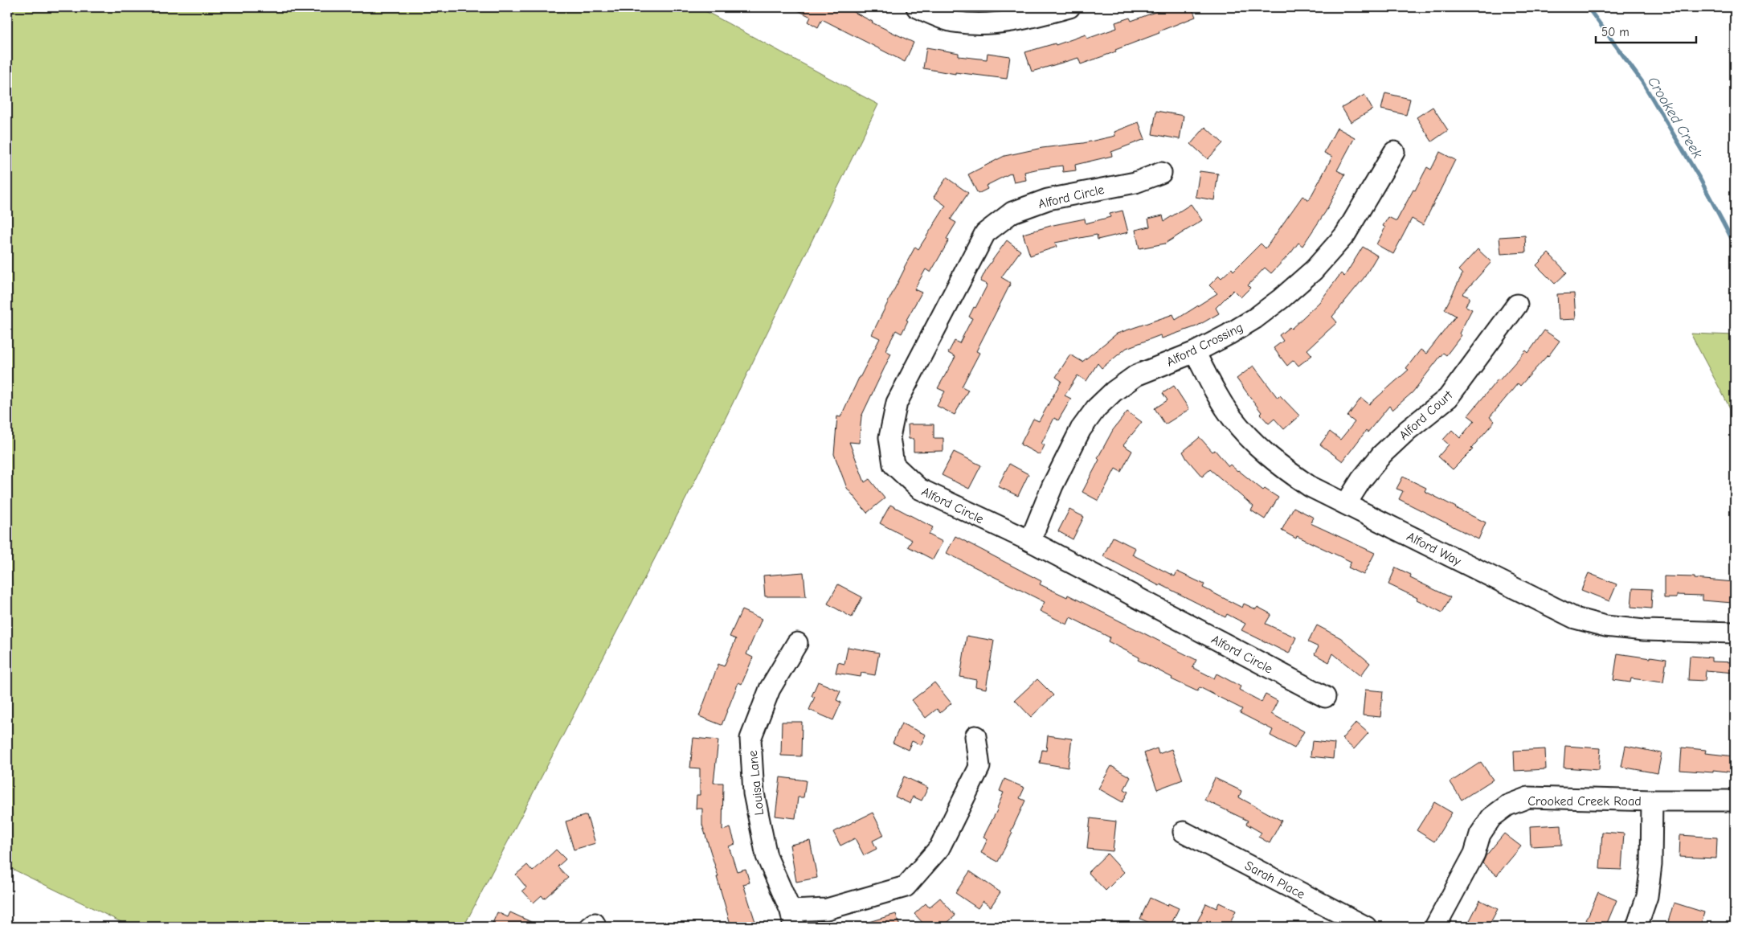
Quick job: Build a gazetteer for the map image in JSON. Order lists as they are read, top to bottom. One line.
{"streets":{"street":["Alford Circle","Alford Crossing","Alford Court","Alford Way","Louisa Lane","Crooked Creek Road","Sarah Place"]},"crossings":[["Alford Circle","Alford Crossing"],["Alford Crossing","Alford Way"],["Alford Court","Alford Way"]],"water":["Crooked Creek"],"scale_bar":"50 m"}
